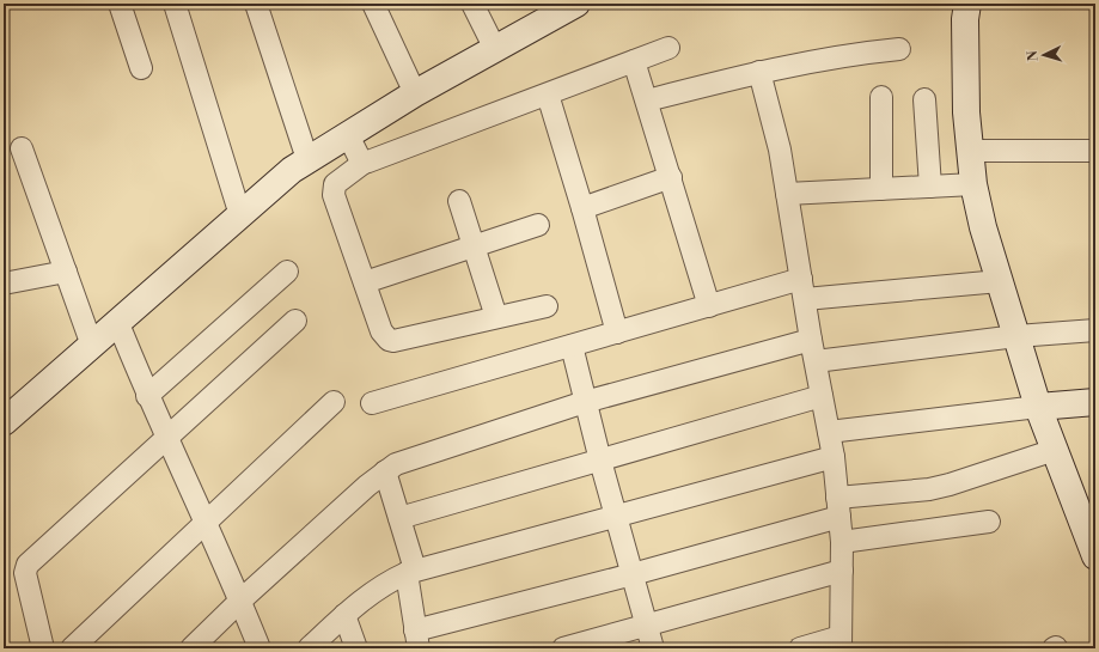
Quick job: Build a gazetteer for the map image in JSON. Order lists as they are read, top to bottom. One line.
{"north":"left"}
